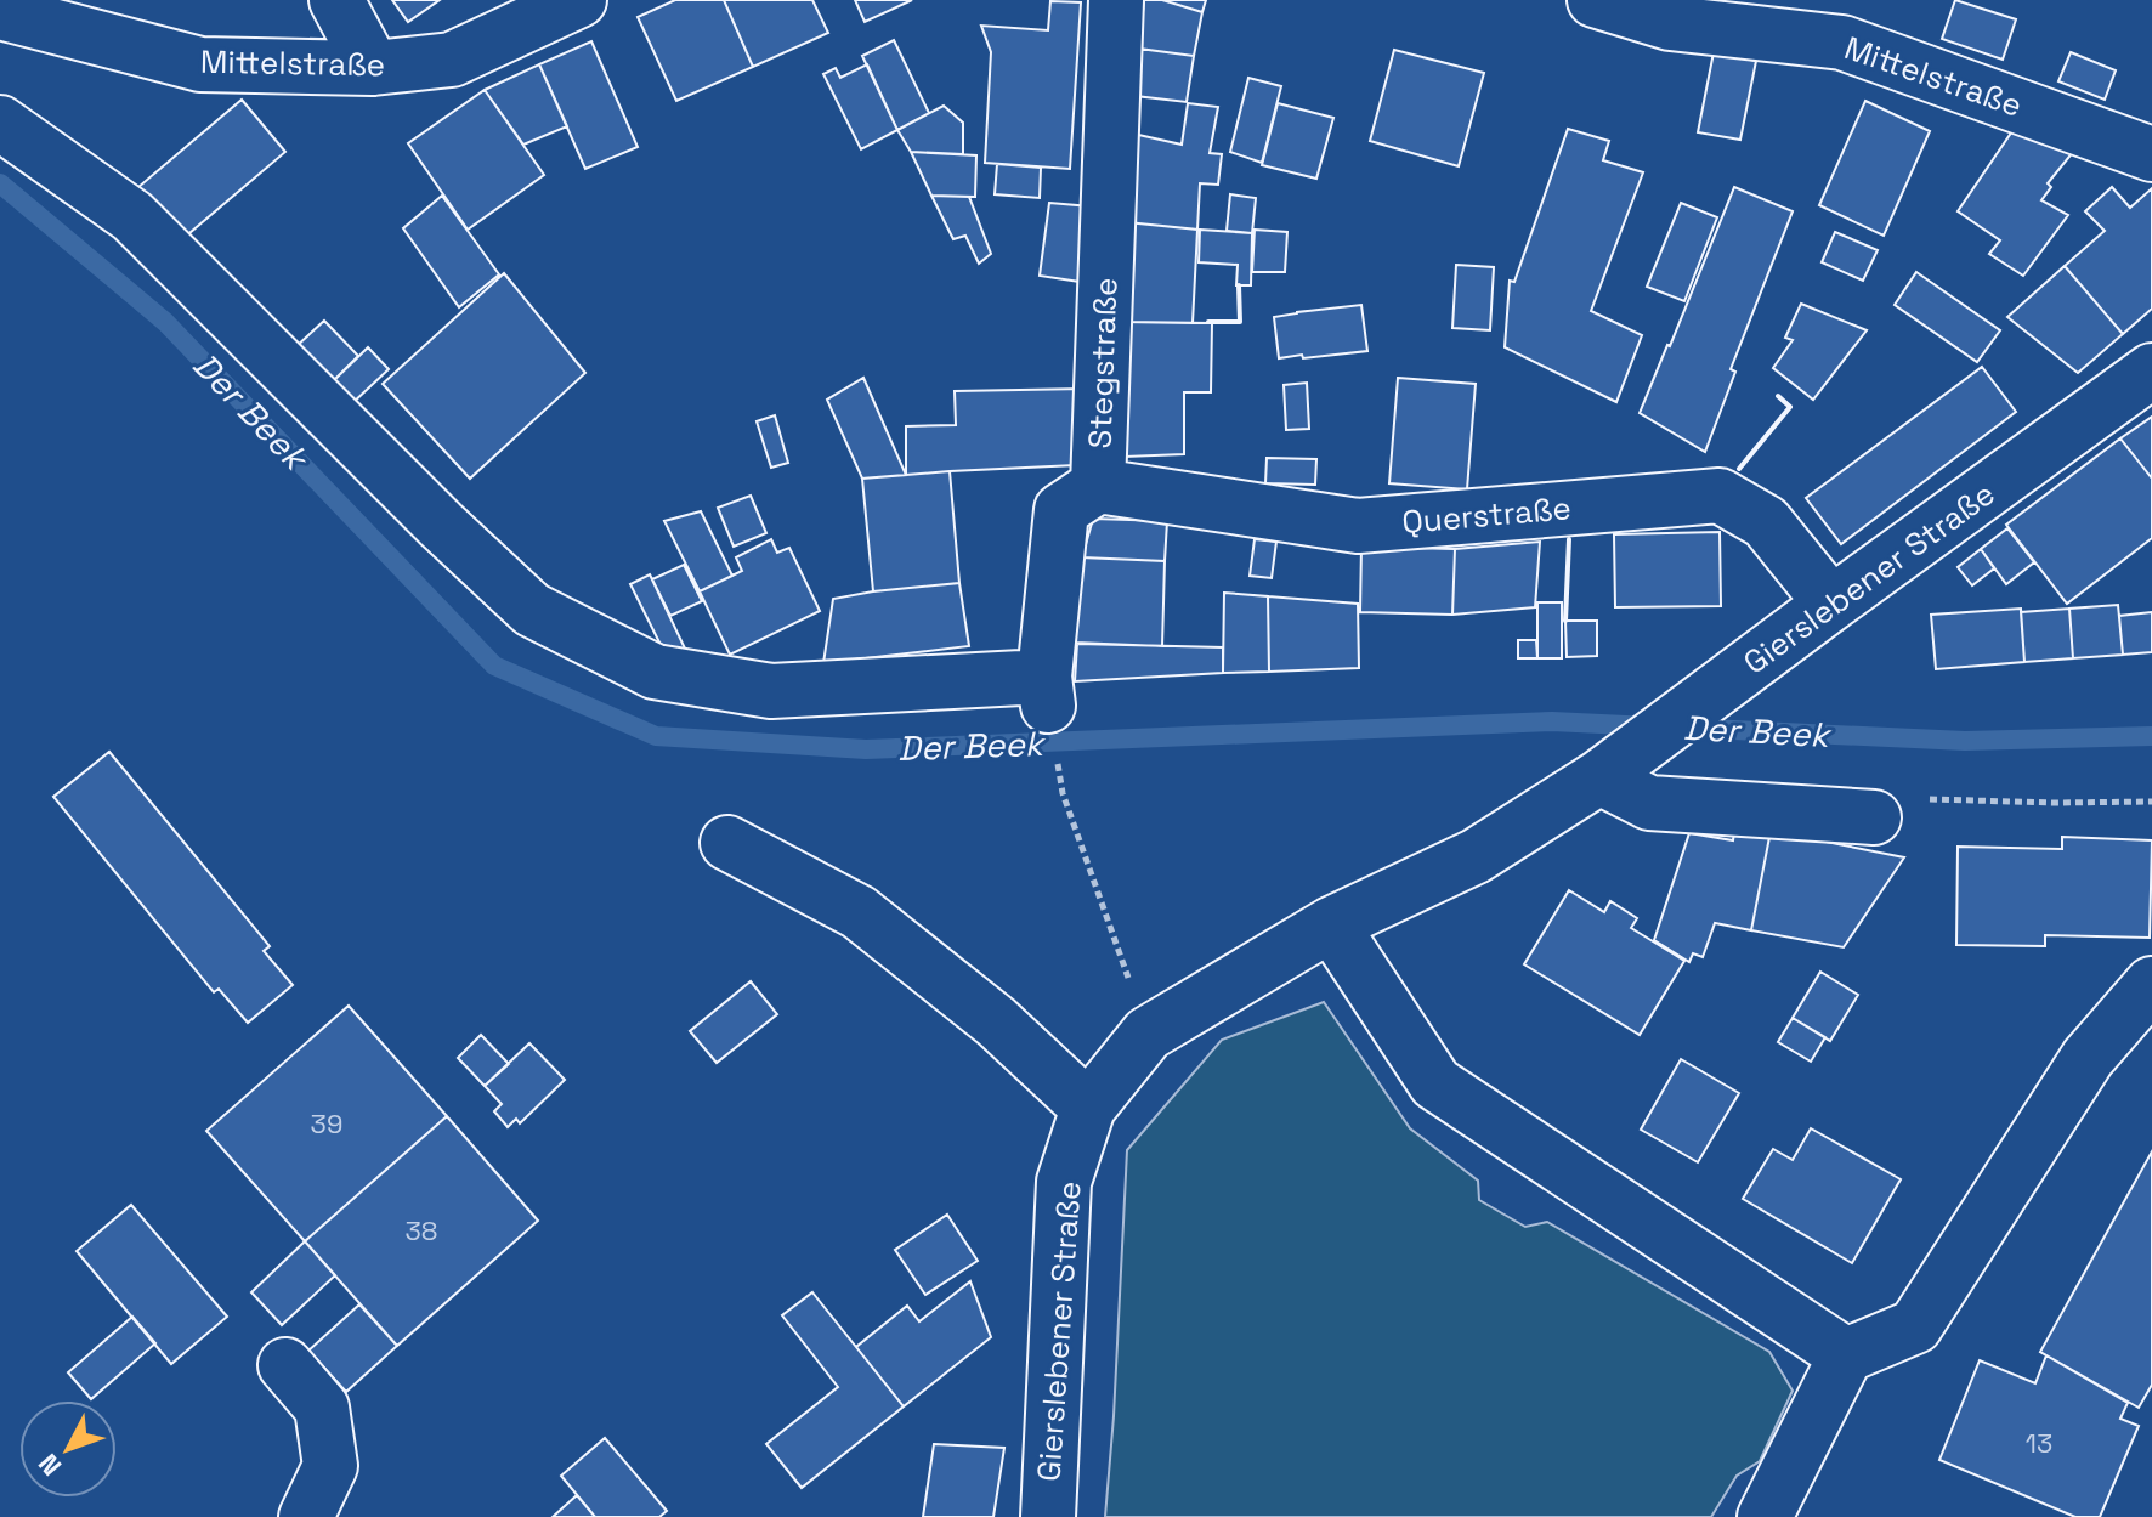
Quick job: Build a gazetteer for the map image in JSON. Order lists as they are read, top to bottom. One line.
{"streets":{"street":["Mittelstraße","Stegstraße","Querstraße","Gierslebener Straße"]},"crossings":[["Stegstraße","Querstraße"],["Querstraße","Gierslebener Straße"]],"water":["Der Beek"],"house_numbers":["39","38","13"],"north":"bottom left"}
